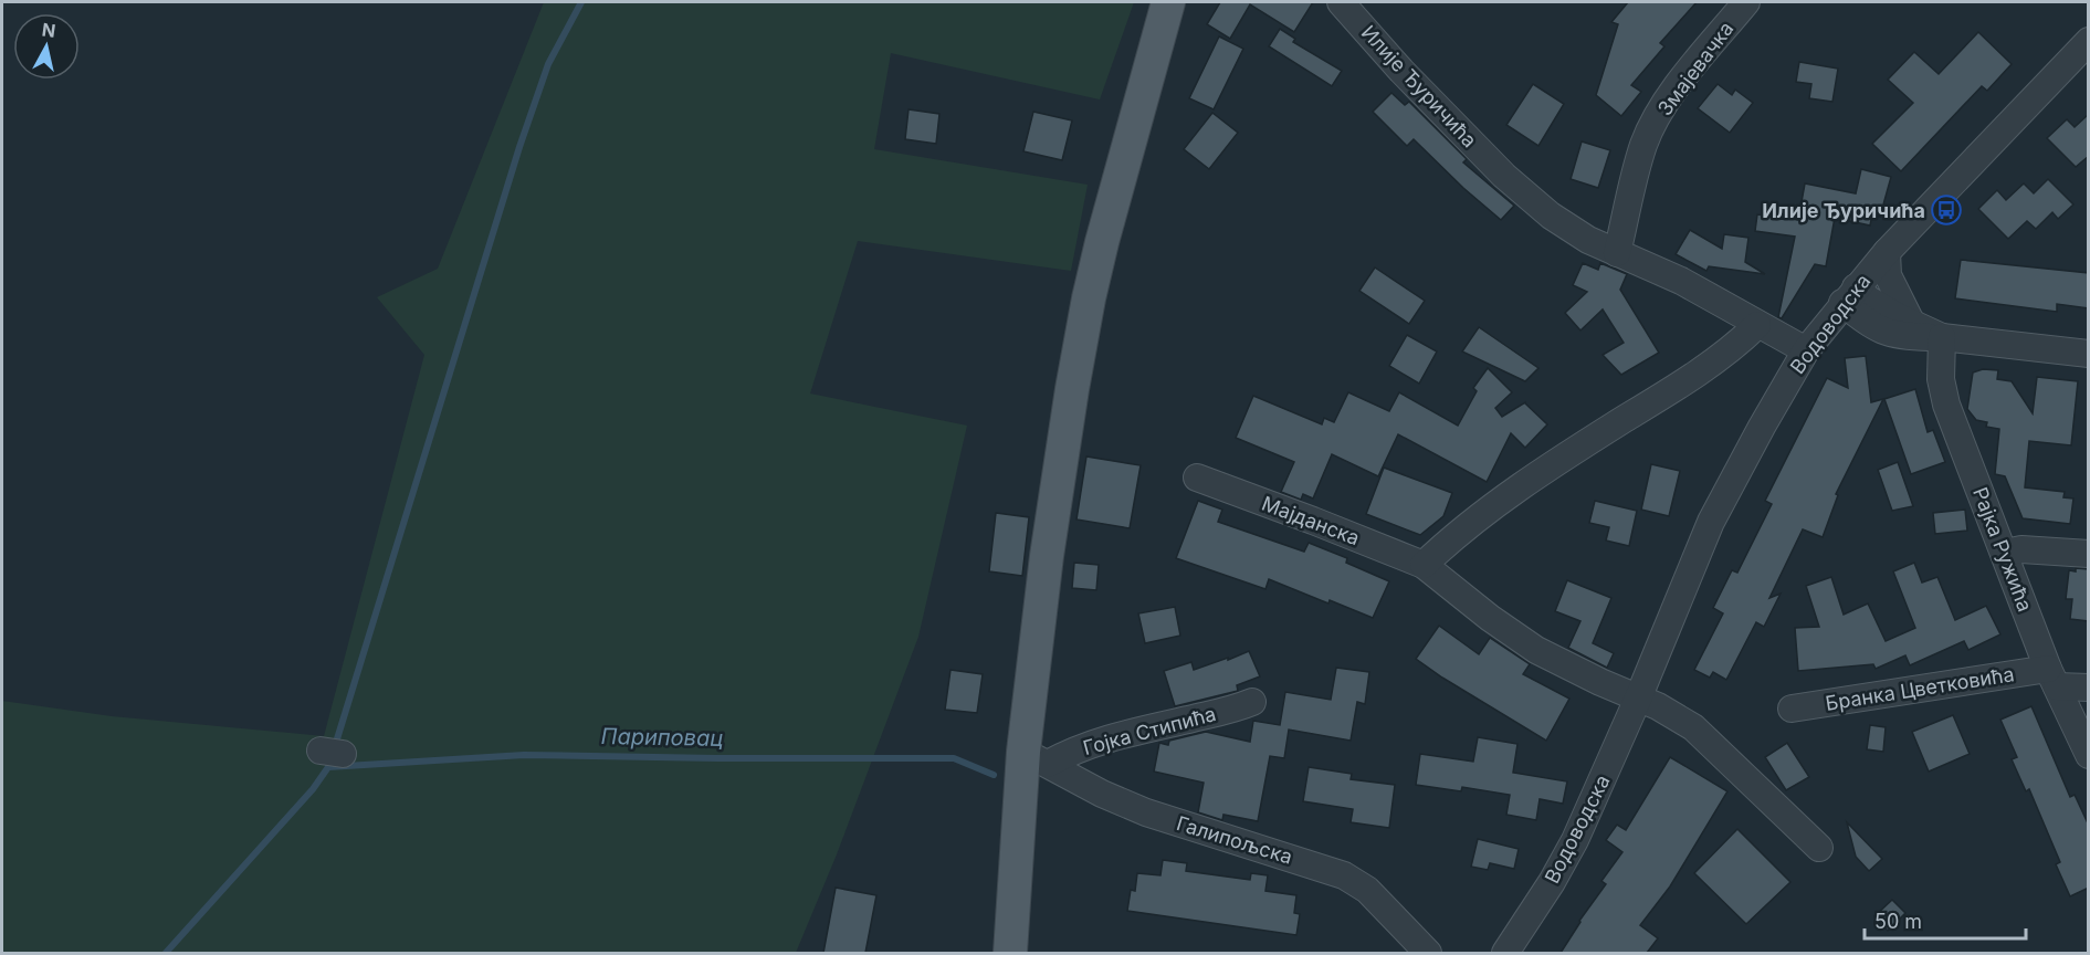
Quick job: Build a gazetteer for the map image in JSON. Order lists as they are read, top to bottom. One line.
{"streets":{"street":["Змајевачка","Илије Ђуричића","Водоводска","Мајданска","Рајка Ружића","Бранка Цветковића","Гојка Стипића","Галипољска"]},"crossings":[["Змајевачка","Илије Ђуричића"],["Илије Ђуричића","Водоводска"],["Рајка Ружића","Бранка Цветковића"],["Гојка Стипића","Галипољска"]],"water":["Париповац"],"places":{"bus stop":["Илије Ђуричића"]},"scale_bar":"50 m","north":"top"}
